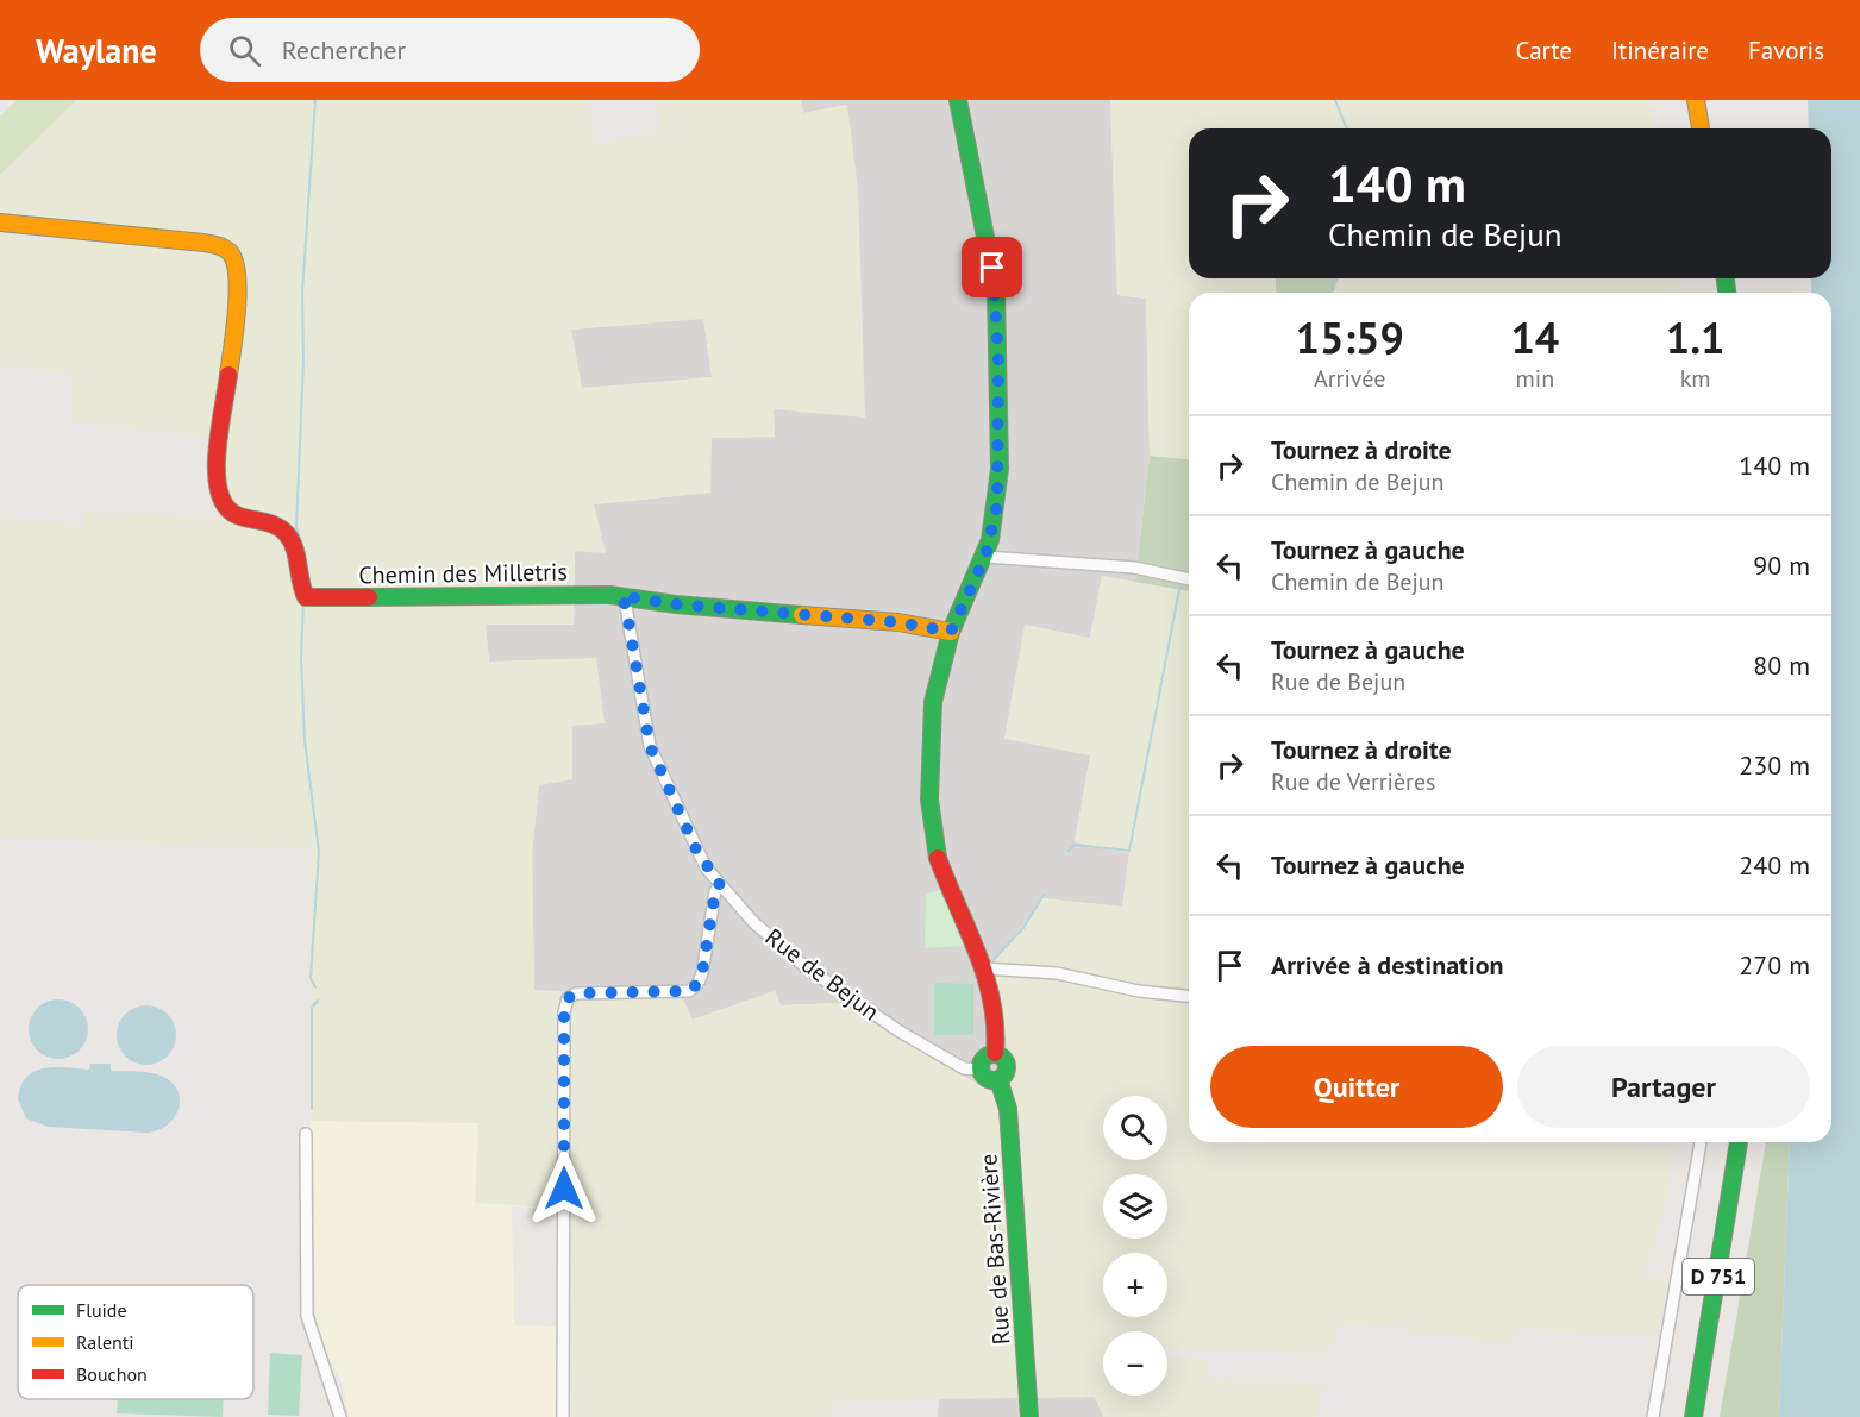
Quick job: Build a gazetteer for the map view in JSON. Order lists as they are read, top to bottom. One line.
{"streets":{"street":["Chemin des Milletris","Rue de Bejun","Rue de Bas-Rivière","D 751"]},"crossings":[["Chemin des Milletris","Rue de Bejun"],["Rue de Bejun","Rue de Bas-Rivière"]],"legend":["Fluide","Ralenti","Bouchon"],"page":{"header":"Waylane","search":"Rechercher","nav":["Carte","Itinéraire","Favoris"],"turn":["140 m","Chemin de Bejun"],"eta":["15:59","Arrivée","14","min","1.1","km"],"list":[{"name":"Tournez à droite","note":"Chemin de Bejun","value":"140 m"},{"name":"Tournez à gauche","note":"Chemin de Bejun","value":"90 m"},{"name":"Tournez à gauche","note":"Rue de Bejun","value":"80 m"},{"name":"Tournez à droite","note":"Rue de Verrières","value":"230 m"},{"name":"Tournez à gauche","value":"240 m"},{"name":"Arrivée à destination","value":"270 m"}],"buttons":["Quitter","Partager"],"map_buttons":["+","−"]}}
